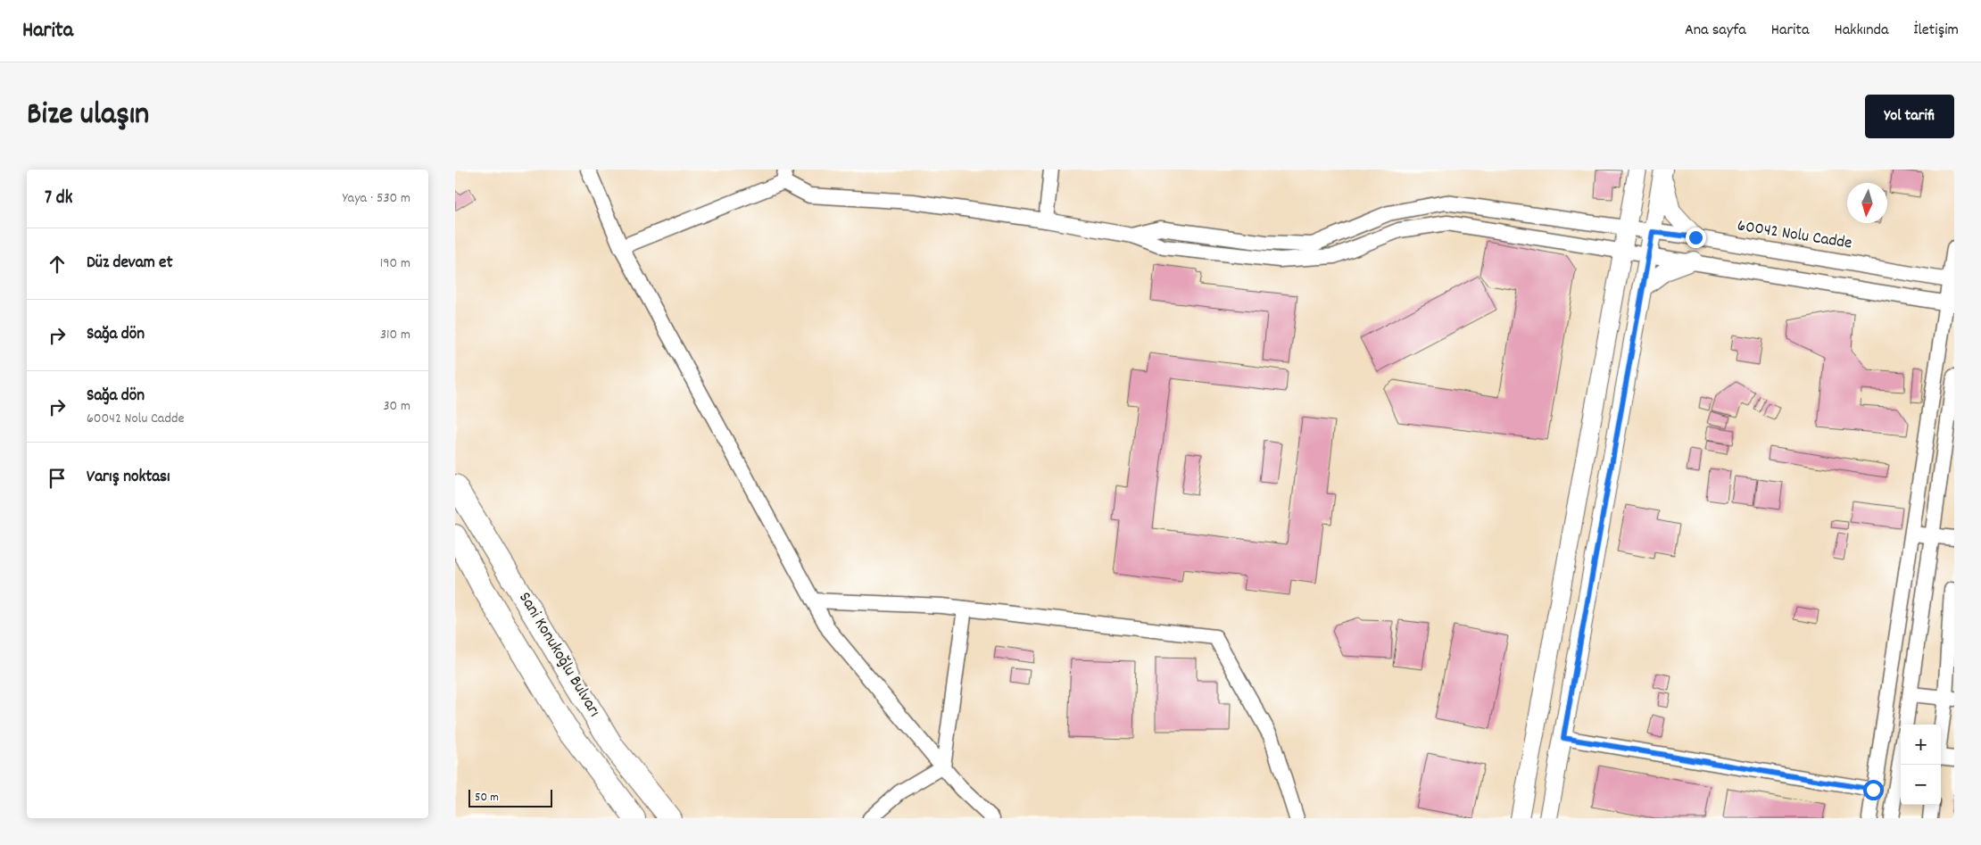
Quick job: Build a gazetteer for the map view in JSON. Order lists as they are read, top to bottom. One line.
{"streets":{"highway":["Sani Konukoğlu Bulvarı"],"street":["60042 Nolu Cadde"]},"scale_bar":"50 m","north":"bottom","page":{"header":"Harita","nav":["Ana sayfa","Harita","Hakkında","İletişim"],"title":"Bize ulaşın","buttons":"Yol tarifi","heading":["7 dk","Yaya · 530 m"],"list":[["Düz devam et","190 m"],["Sağa dön","310 m"],["Sağa dön","60042 Nolu Cadde","30 m"],"Varış noktası"],"map_buttons":["+","−"],"scale":"50 m"}}
